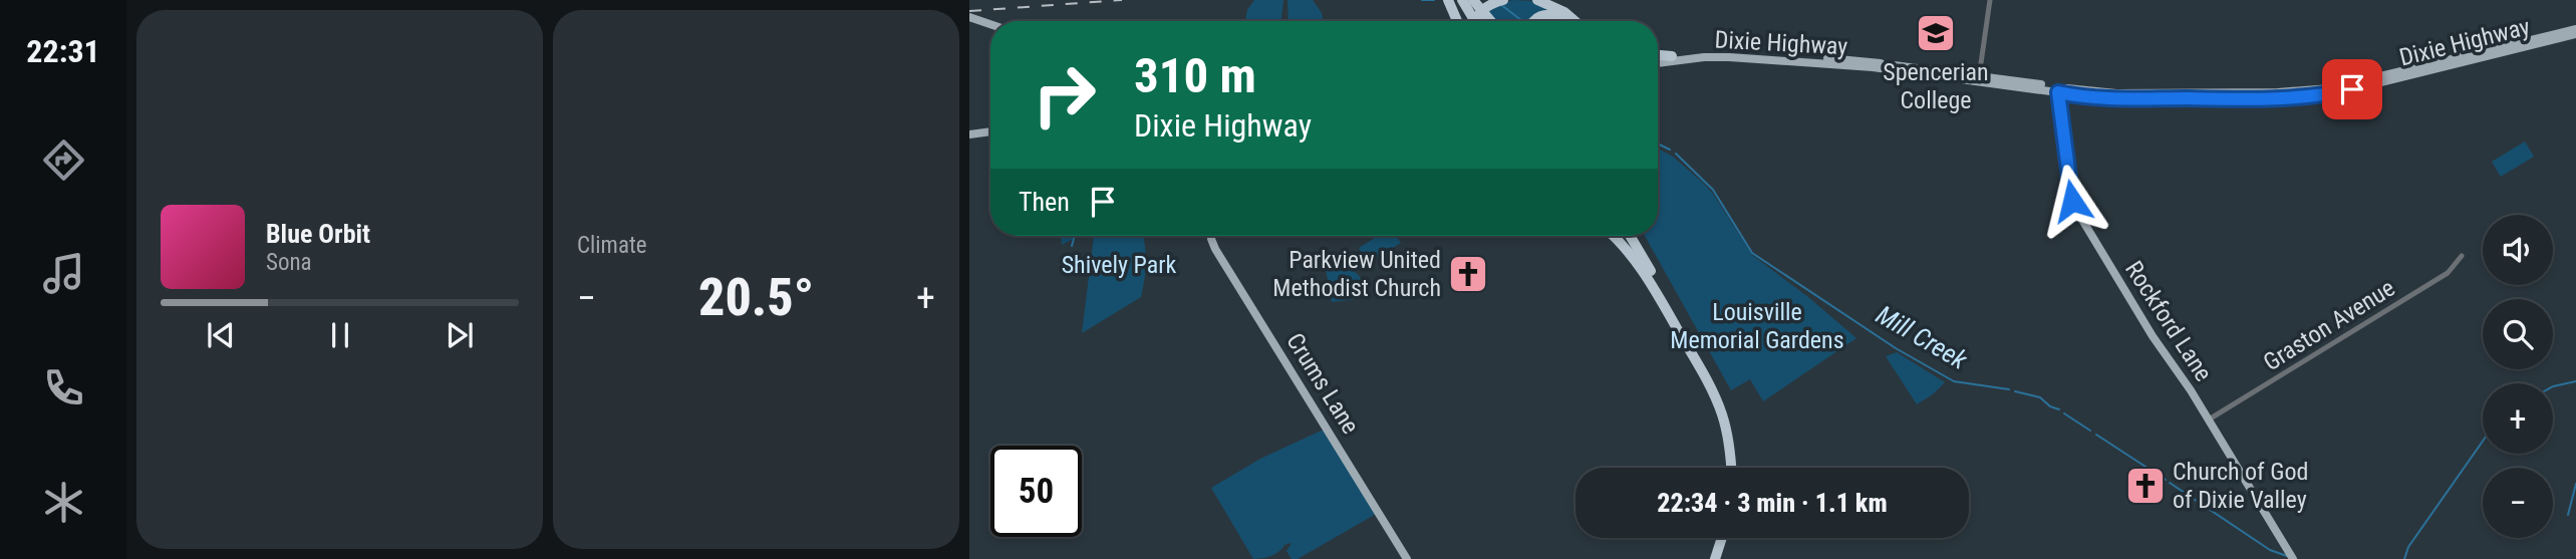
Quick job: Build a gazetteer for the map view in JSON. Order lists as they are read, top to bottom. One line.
{"streets":{"main road":["Dixie Highway","Rockford Lane","Crums Lane"],"street":["Graston Avenue"]},"crossings":[["Dixie Highway","Rockford Lane"],["Rockford Lane","Graston Avenue"]],"water":["Mill Creek"],"parks":["Shively Park","Louisville Memorial Gardens"],"places":{"school or university":["Spencerian College"],"church":["Parkview United Methodist Church","Church of God of Dixie Valley"]},"page":{"tabs":"22:31","tile":"Climate","turn":["310 m","Dixie Highway"],"then":"Then","song":["Blue Orbit","Sona"],"map_buttons":["+","−"],"heat":["−","20.5°","+"],"limit":"50","trip":"22:34 · 3 min · 1.1 km"}}
